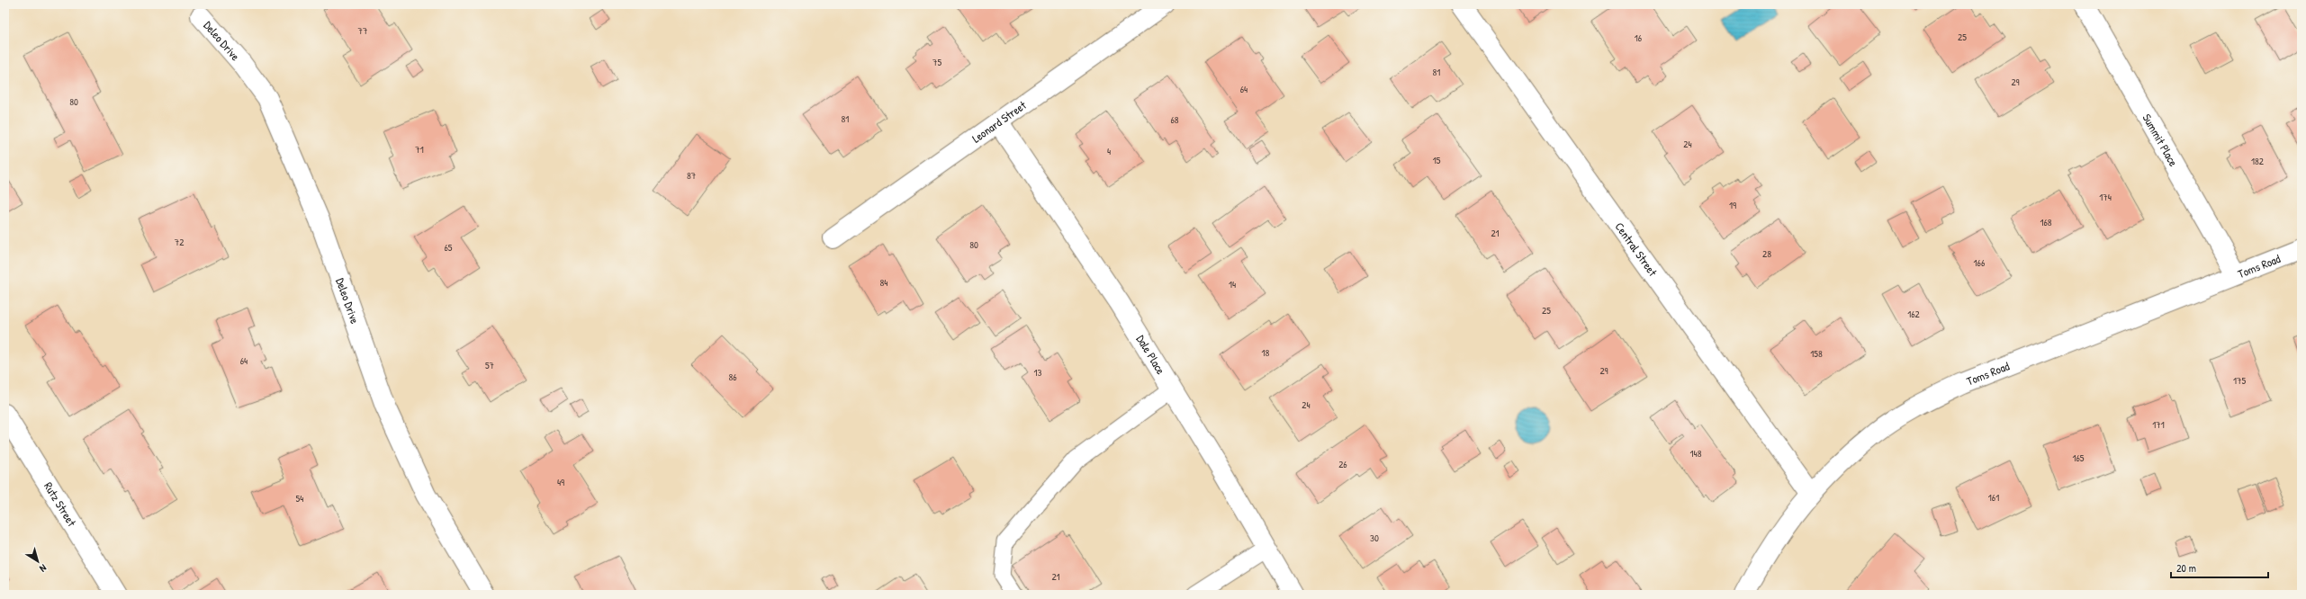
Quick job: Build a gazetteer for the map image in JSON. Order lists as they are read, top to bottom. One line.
{"streets":{"street":["Deleo Drive","Leonard Street","Summit Place","Central Street","Toms Road","Dale Place","Rutz Street"]},"crossings":[["Leonard Street","Dale Place"],["Summit Place","Toms Road"],["Central Street","Toms Road"]],"house_numbers":["77","25","16","75","81","29","64","80","81","68","24","71","4","15","182","87","174","19","168","21","72","80","65","28","166","84","14","25","162","18","158","64","57","29","13","86","175","24","171","148","165","26","49","161","54","30","21"],"scale_bar":"20 m","north":"bottom right"}
